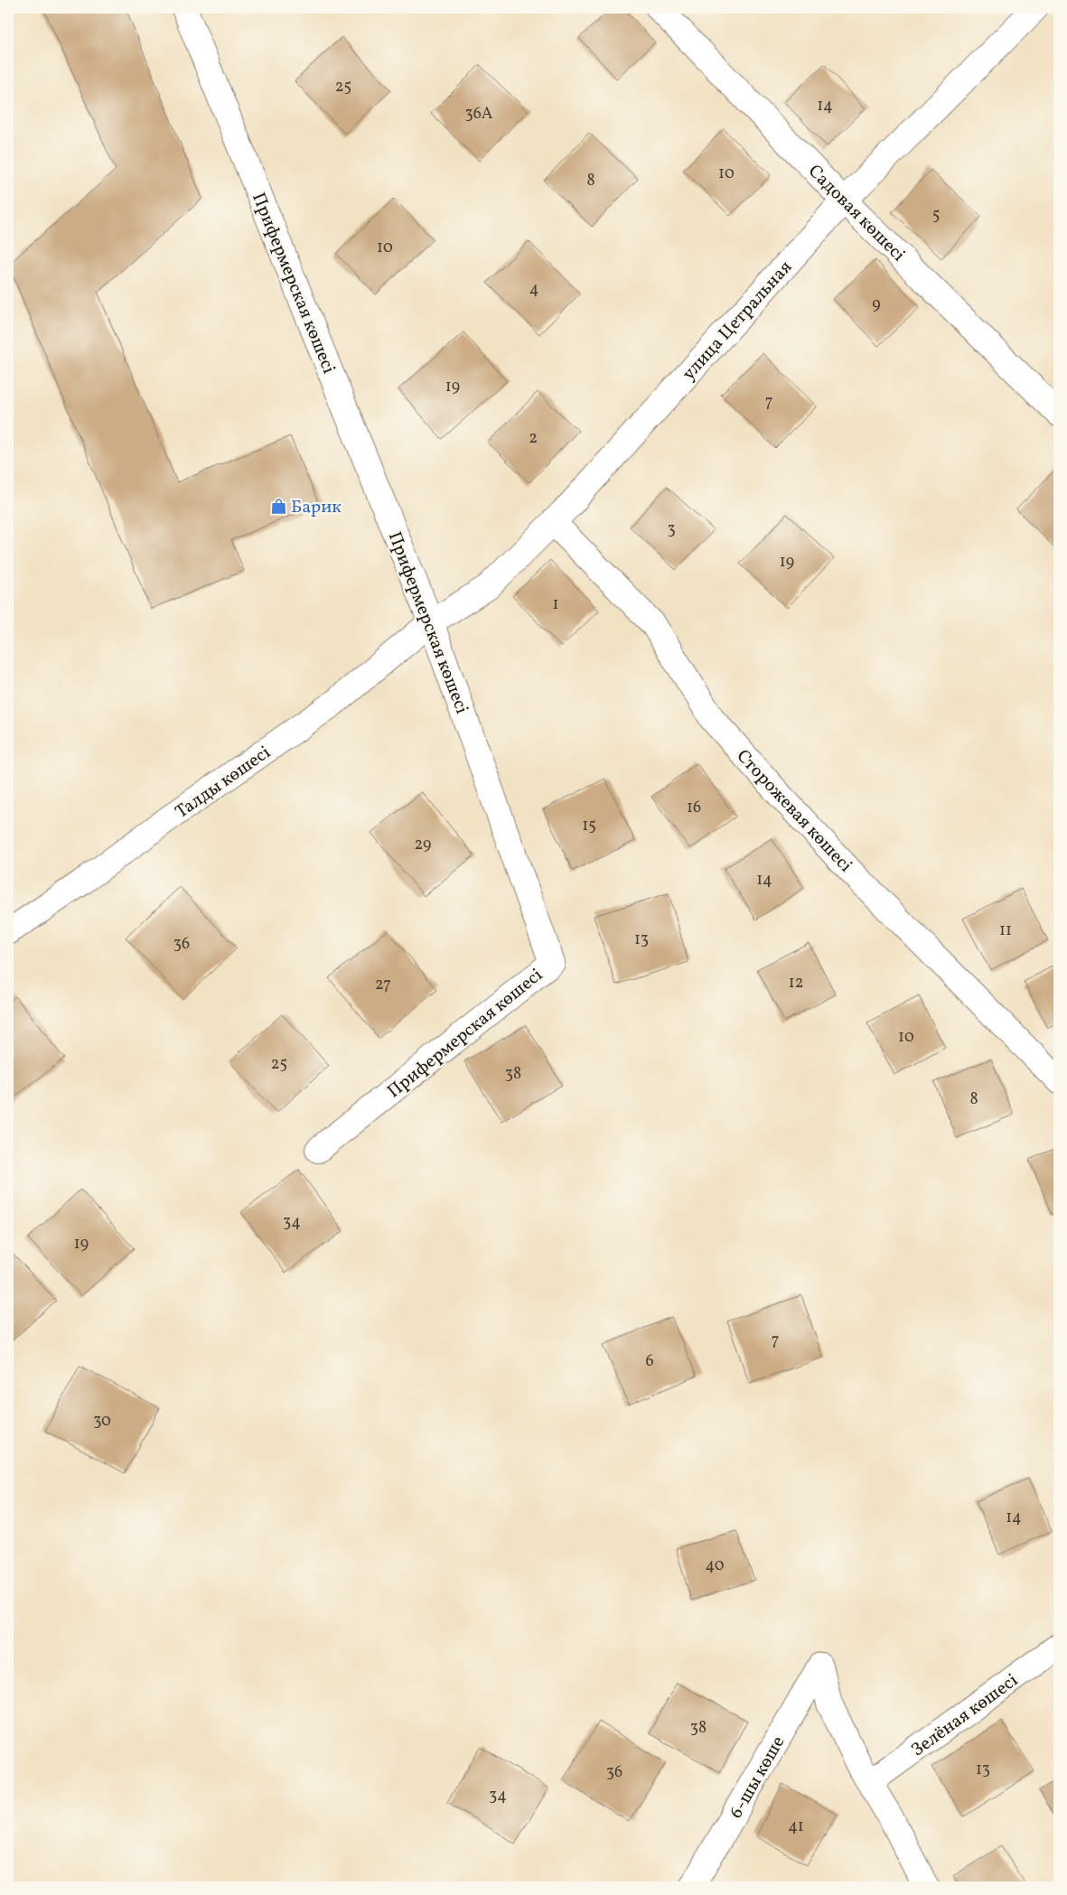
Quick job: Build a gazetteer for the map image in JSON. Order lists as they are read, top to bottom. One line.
{"streets":{"street":["Садовая көшесі","Прифермерская көшесі","улица Цетральная","Талды көшесі","Сторожевая көшесі","Зелёная көшесі","6-шы көше"]},"crossings":[["Садовая көшесі","улица Цетральная"],["Прифермерская көшесі","улица Цетральная"],["Прифермерская көшесі","Талды көшесі"],["улица Цетральная","Талды көшесі"],["улица Цетральная","Сторожевая көшесі"],["Зелёная көшесі","6-шы көше"]],"places":{"shop":["Барик"]},"house_numbers":["25","14","36А","10","8","5","10","4","9","19","7","2","3","19","1","16","15","29","14","11","13","36","12","27","10","25","38","8","34","19","7","6","30","14","40","38","13","36","34","41"]}
